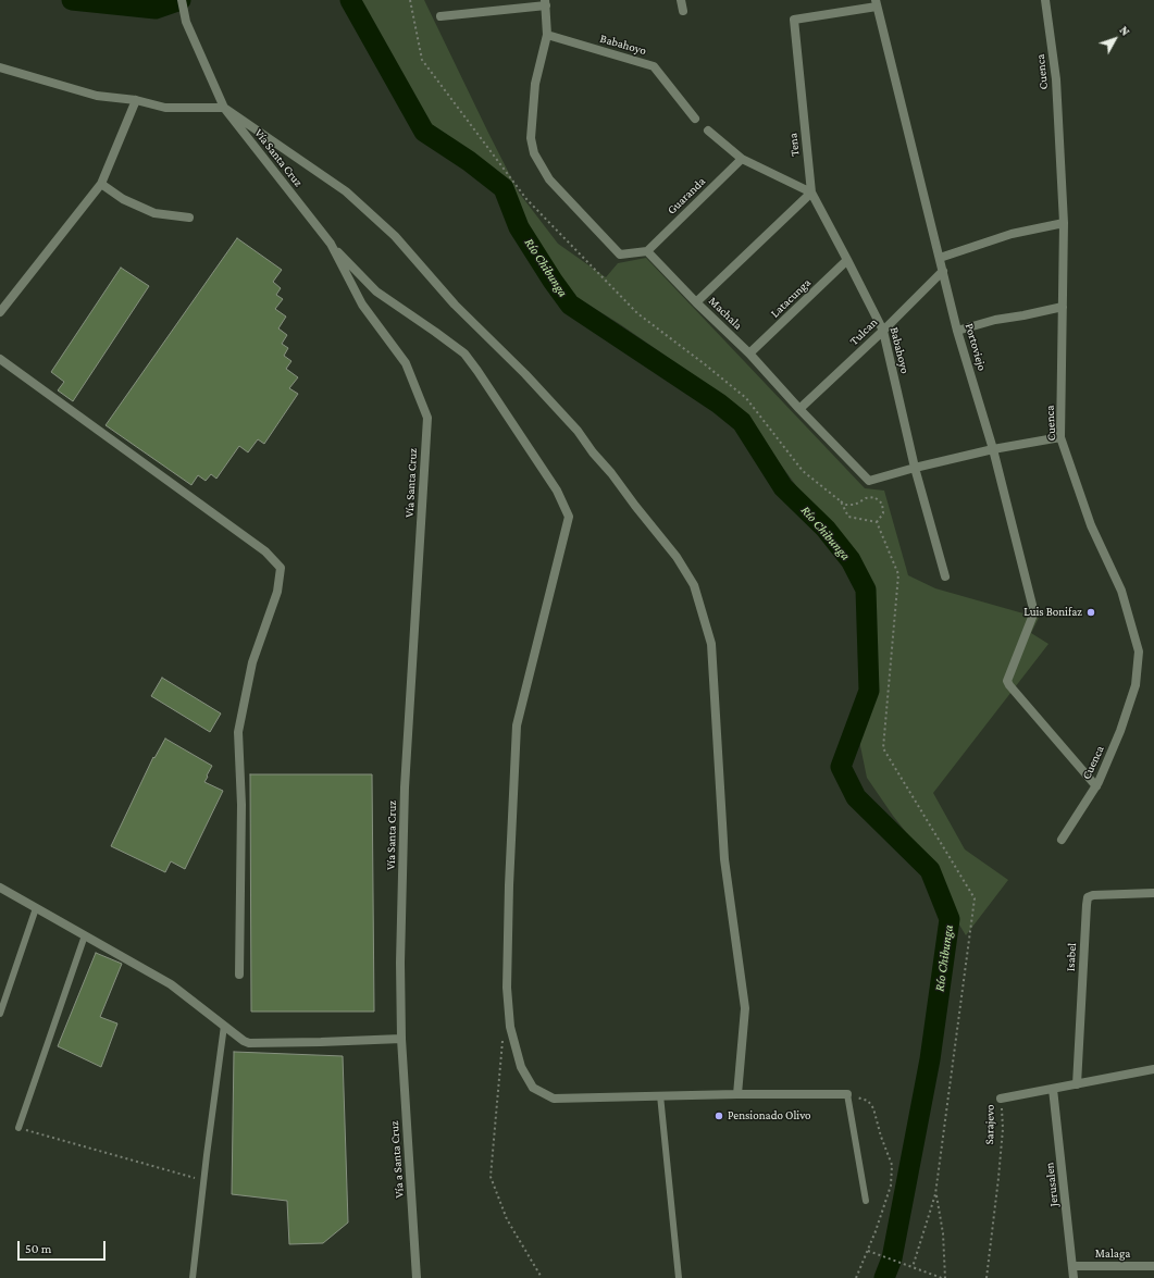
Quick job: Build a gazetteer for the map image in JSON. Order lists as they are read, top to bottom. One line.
{"streets":{"street":["Babahoyo","Cuenca","Tena","Vía Santa Cruz","Guaranda","Latacunga","Machala","Tulcan","Portoviejo","Isabel","Sarajevo","Vía a Santa Cruz","Jerusalen","Malaga"]},"crossings":[["Babahoyo","Tena"],["Babahoyo","Latacunga"],["Babahoyo","Machala"],["Babahoyo","Tulcan"],["Cuenca","Machala"],["Cuenca","Portoviejo"],["Tena","Portoviejo"],["Vía Santa Cruz","Vía a Santa Cruz"],["Guaranda","Machala"],["Latacunga","Machala"],["Machala","Tulcan"],["Machala","Portoviejo"],["Tulcan","Portoviejo"],["Isabel","Sarajevo"],["Sarajevo","Jerusalen"],["Jerusalen","Malaga"]],"water":["Río Chibunga"],"places":["Luis Bonifaz","Pensionado Olivo"],"scale_bar":"50 m","north":"top right"}
